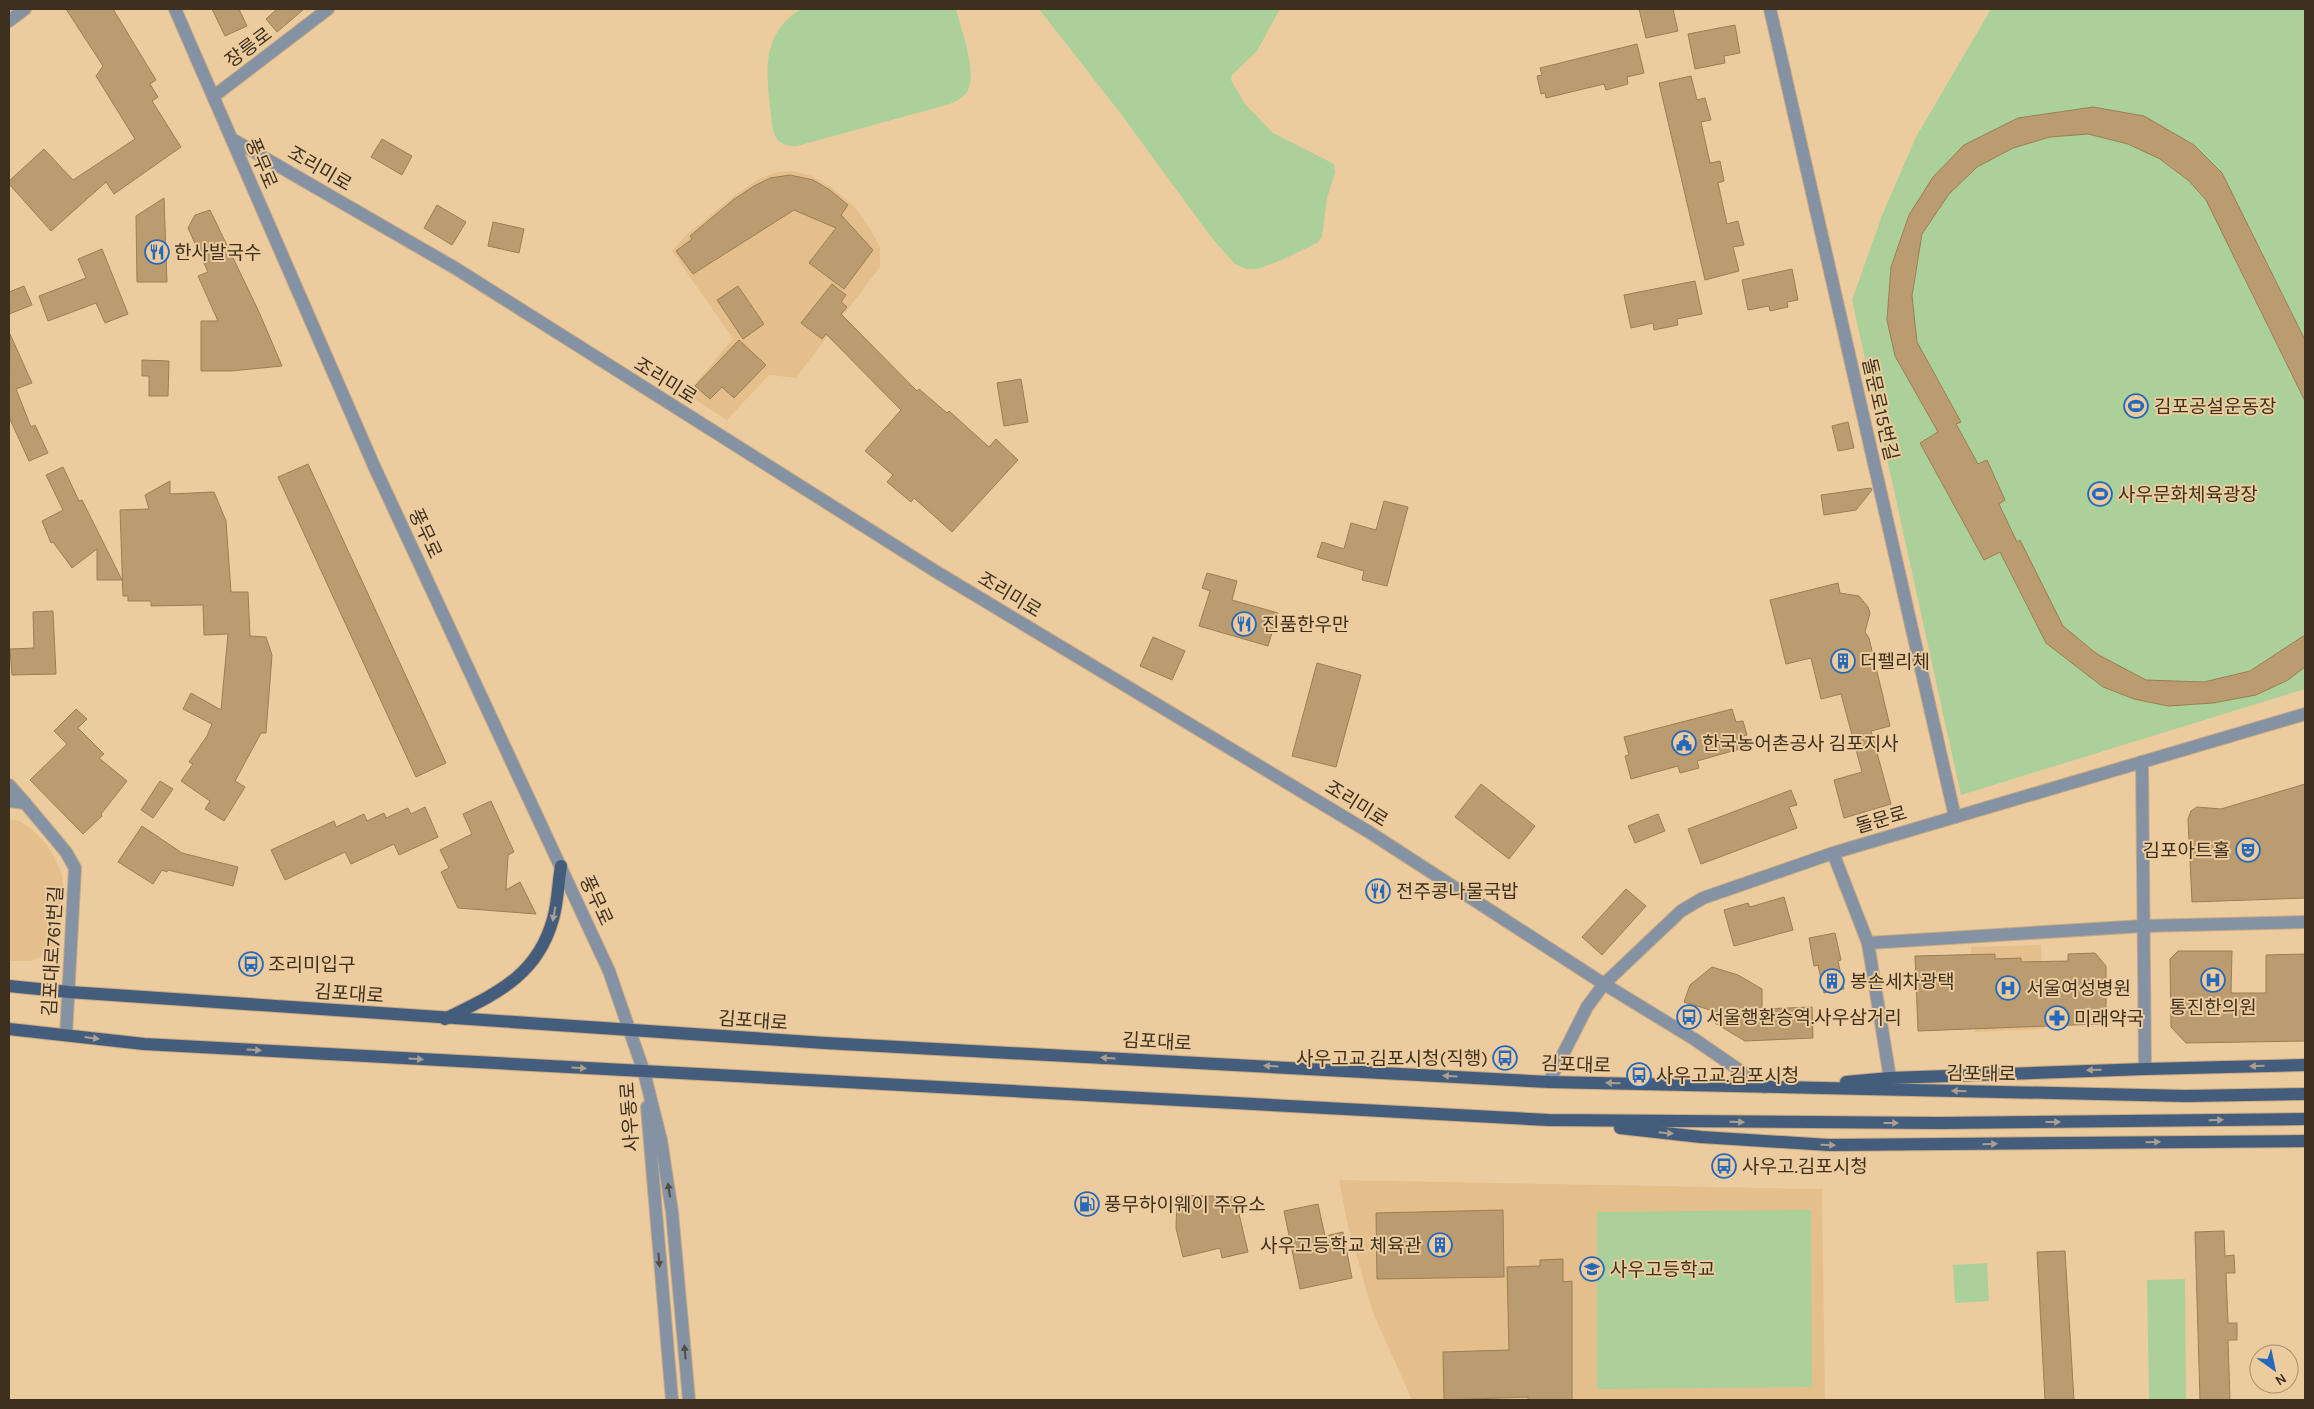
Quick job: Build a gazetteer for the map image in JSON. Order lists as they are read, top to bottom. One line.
{"streets":{"main road":["김포대로"],"street":["장릉로","풍무로","조리미로","돌문로15번길","돌문로","김포대로761번길","사우동로"]},"crossings":[["장릉로","풍무로"],["풍무로","조리미로"],["풍무로","김포대로"],["풍무로","사우동로"],["조리미로","돌문로"],["조리미로","김포대로"],["돌문로15번길","돌문로"],["돌문로","김포대로"],["김포대로761번길","김포대로"]],"places":{"restaurant":["한사발국수","진품한우만","전주콩나물국밥"],"sports":["김포공설운동장","사우문화체육광장"],"building":["더펠리체","봉손세차광택","사우고등학교 체육관"],"public building":["한국농어촌공사 김포지사"],"theatre":["김포아트홀"],"bus stop":["조리미입구","서울행환승역.사우삼거리","사우고교.김포시청(직행)","사우고교.김포시청","사우고.김포시청"],"hospital":["통진한의원","서울여성병원"],"pharmacy":["미래약국"],"fuel station":["풍무하이웨이 주유소"],"school or university":["사우고등학교"]},"north":"bottom right"}
